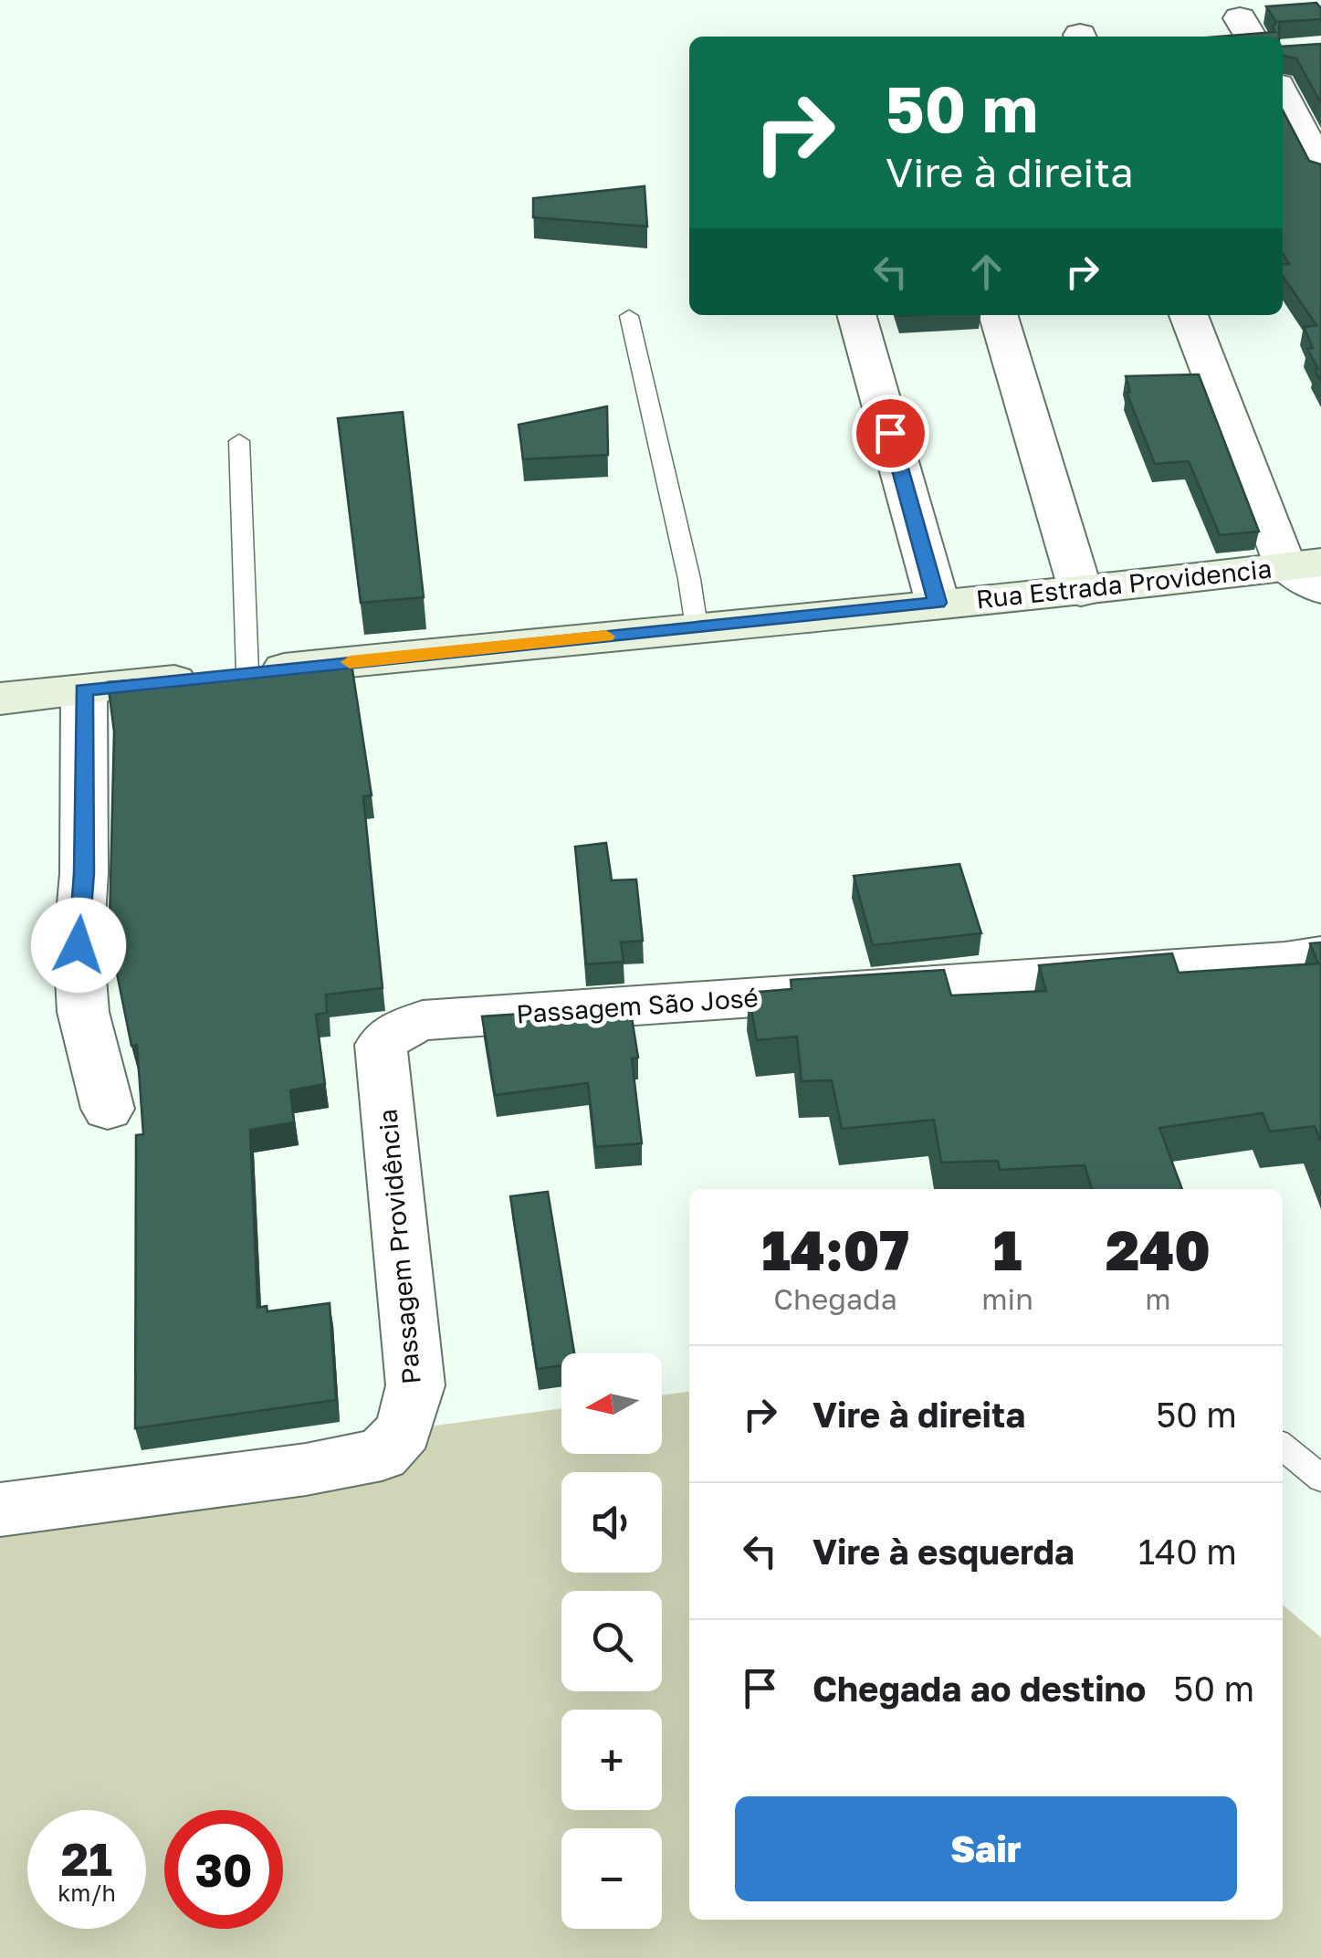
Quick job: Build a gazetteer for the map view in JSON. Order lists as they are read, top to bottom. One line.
{"streets":{"main road":["Rua Estrada Providencia"],"street":["Passagem São José","Passagem Providência"]},"crossings":[["Passagem São José","Passagem Providência"]],"north":"left","page":{"turn":["50 m","Vire à direita"],"eta":["14:07","Chegada","1","min","240","m"],"list":[{"name":"Vire à direita","value":"50 m"},{"name":"Vire à esquerda","value":"140 m"},{"name":"Chegada ao destino","value":"50 m"}],"map_buttons":["+","−"],"buttons":"Sair","speed":"21 km/h","limit":"30"}}
